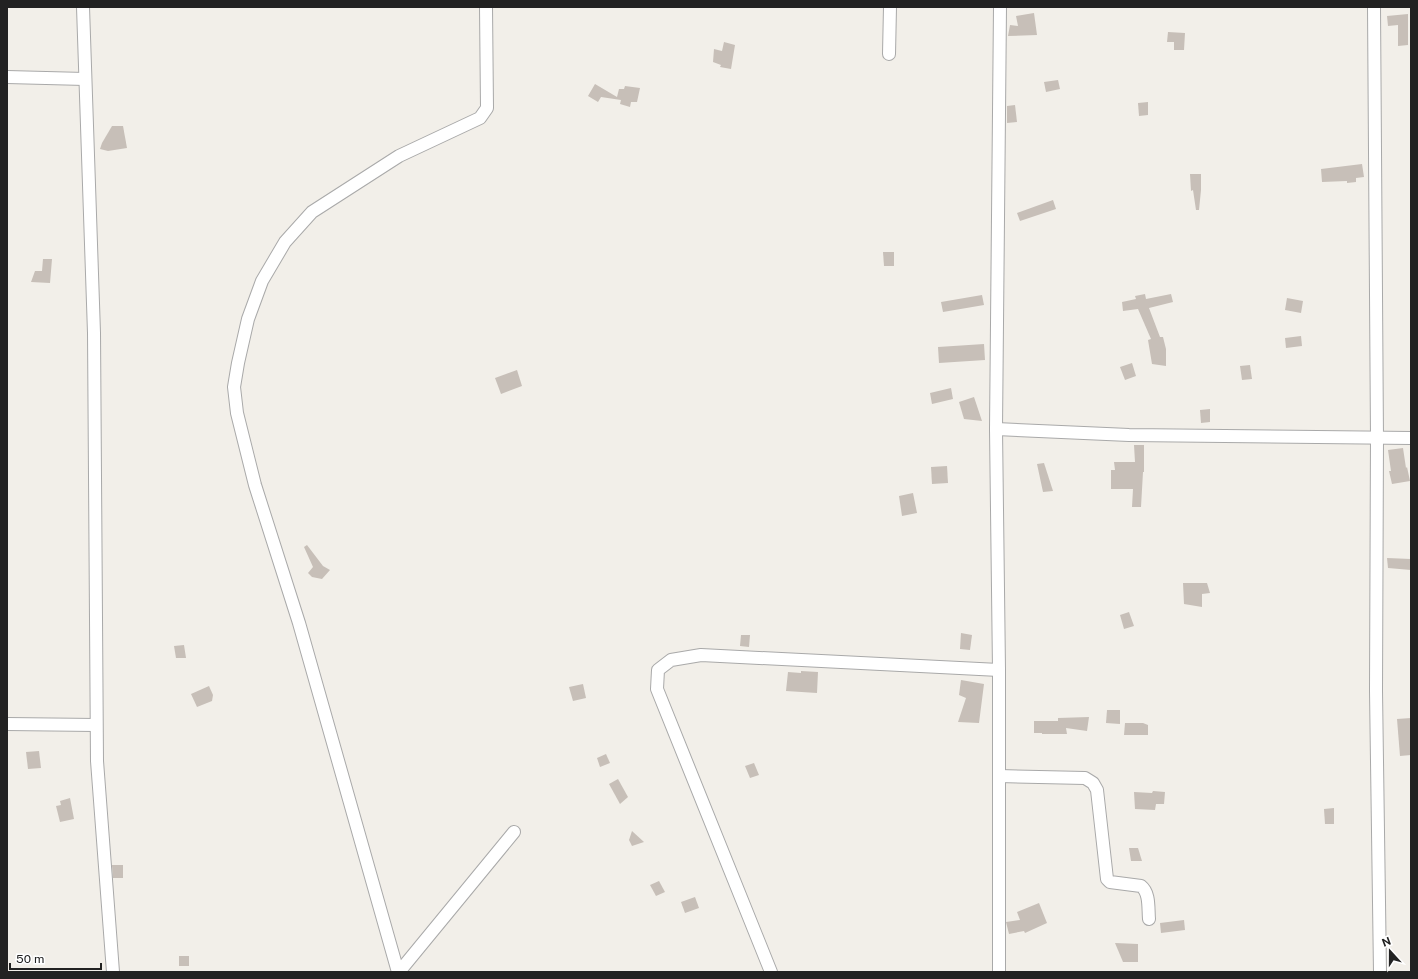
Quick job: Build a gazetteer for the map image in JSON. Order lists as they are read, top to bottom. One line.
{"scale_bar":"50 m","north":"top"}
